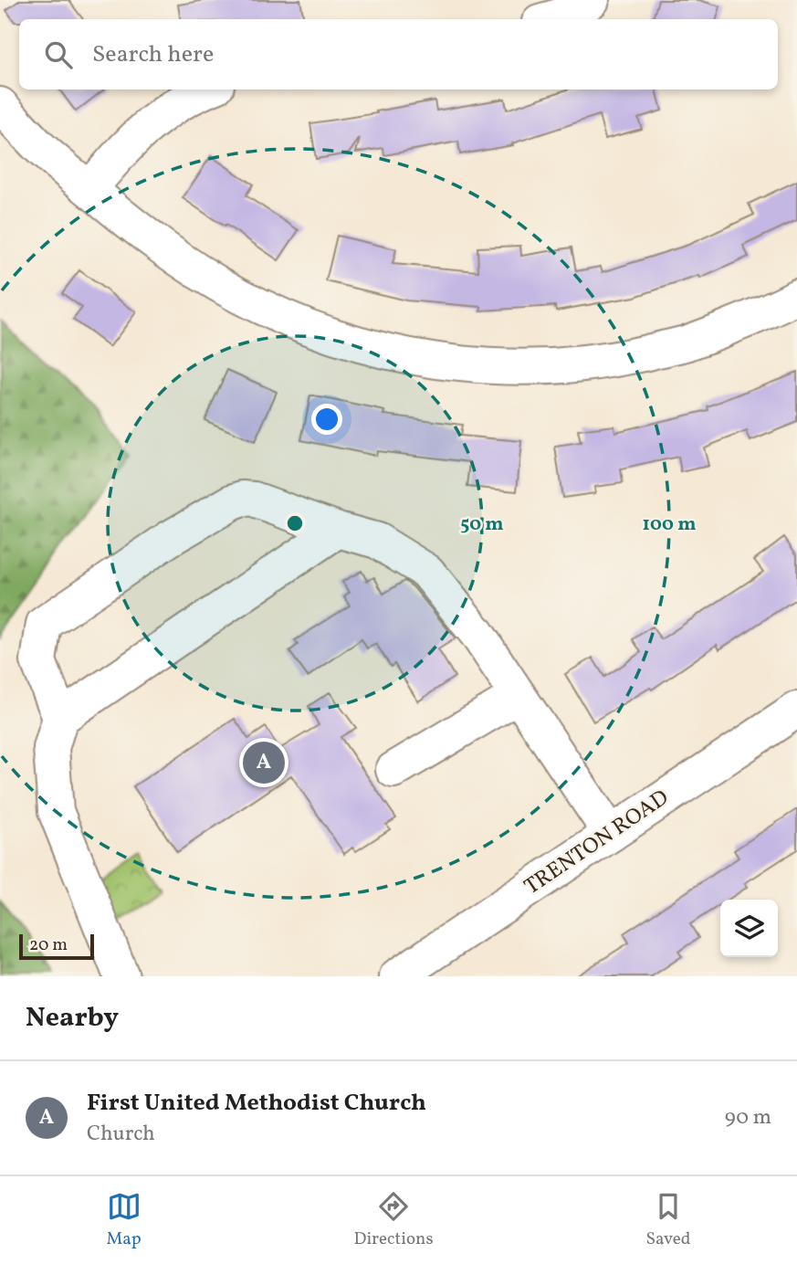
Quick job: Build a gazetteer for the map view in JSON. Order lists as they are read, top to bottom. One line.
{"streets":{"street":["TRENTON ROAD"]},"scale_bar":"20 m","page":{"search":"Search here","pins":"A","scale":"20 m","heading":"Nearby","list":[{"mark":"A","name":"First United Methodist Church","note":"Church","value":"90 m"}],"nav":["Map","Directions","Saved"]},"rings":["50 m","100 m"]}
